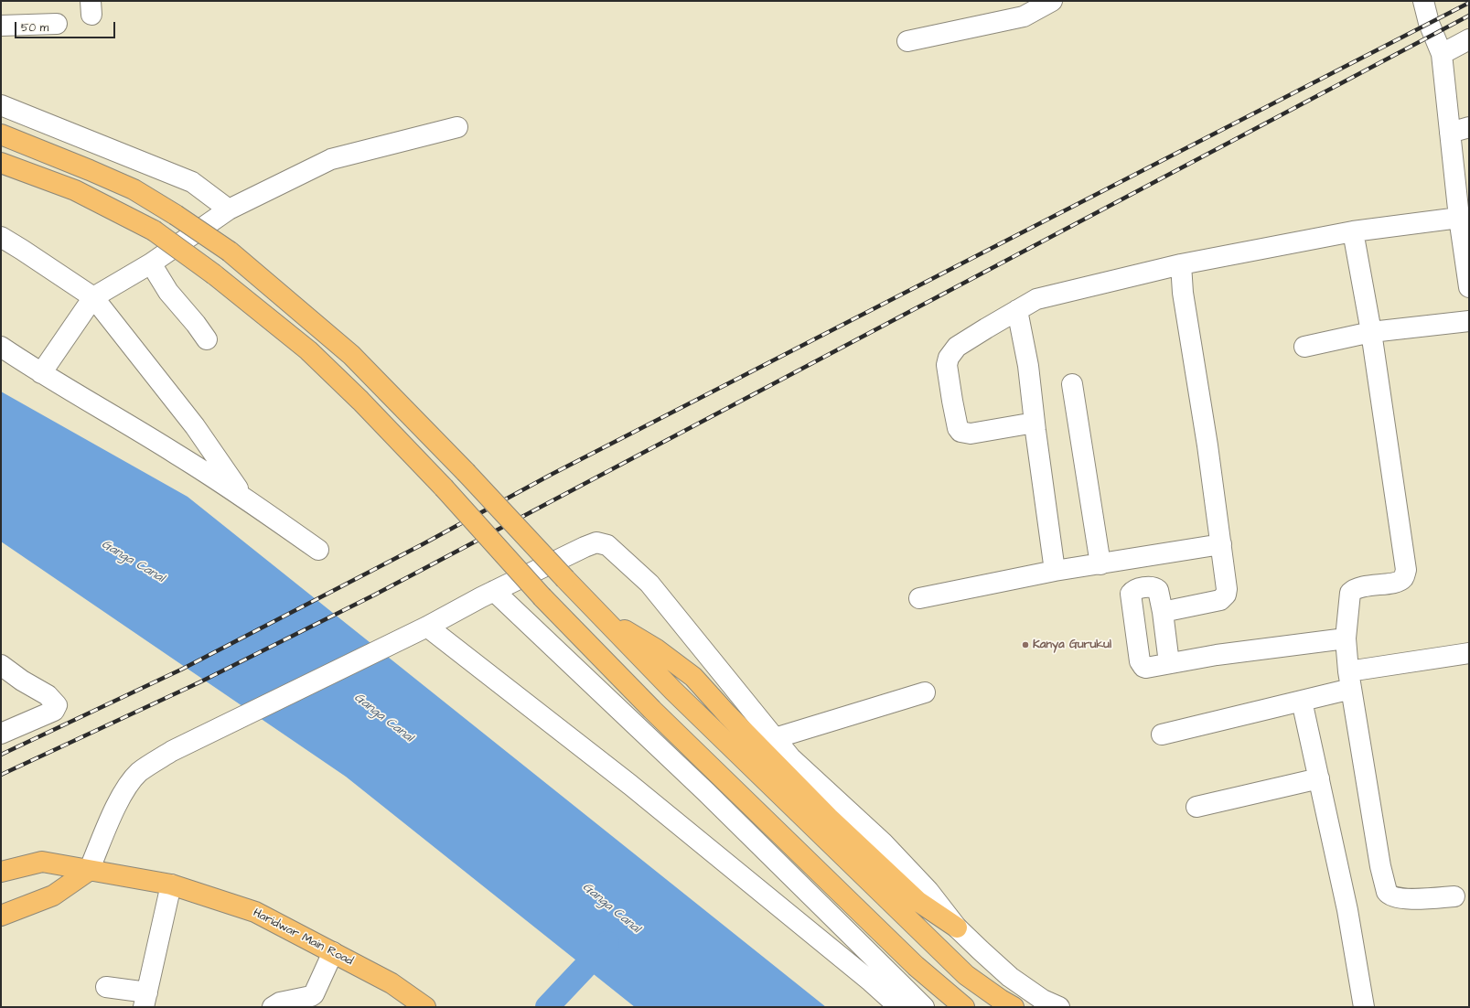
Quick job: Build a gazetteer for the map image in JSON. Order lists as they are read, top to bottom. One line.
{"streets":{"main road":["Haridwar Main Road"]},"water":["Ganga Canal"],"places":["Kanya Gurukul"],"scale_bar":"50 m"}
